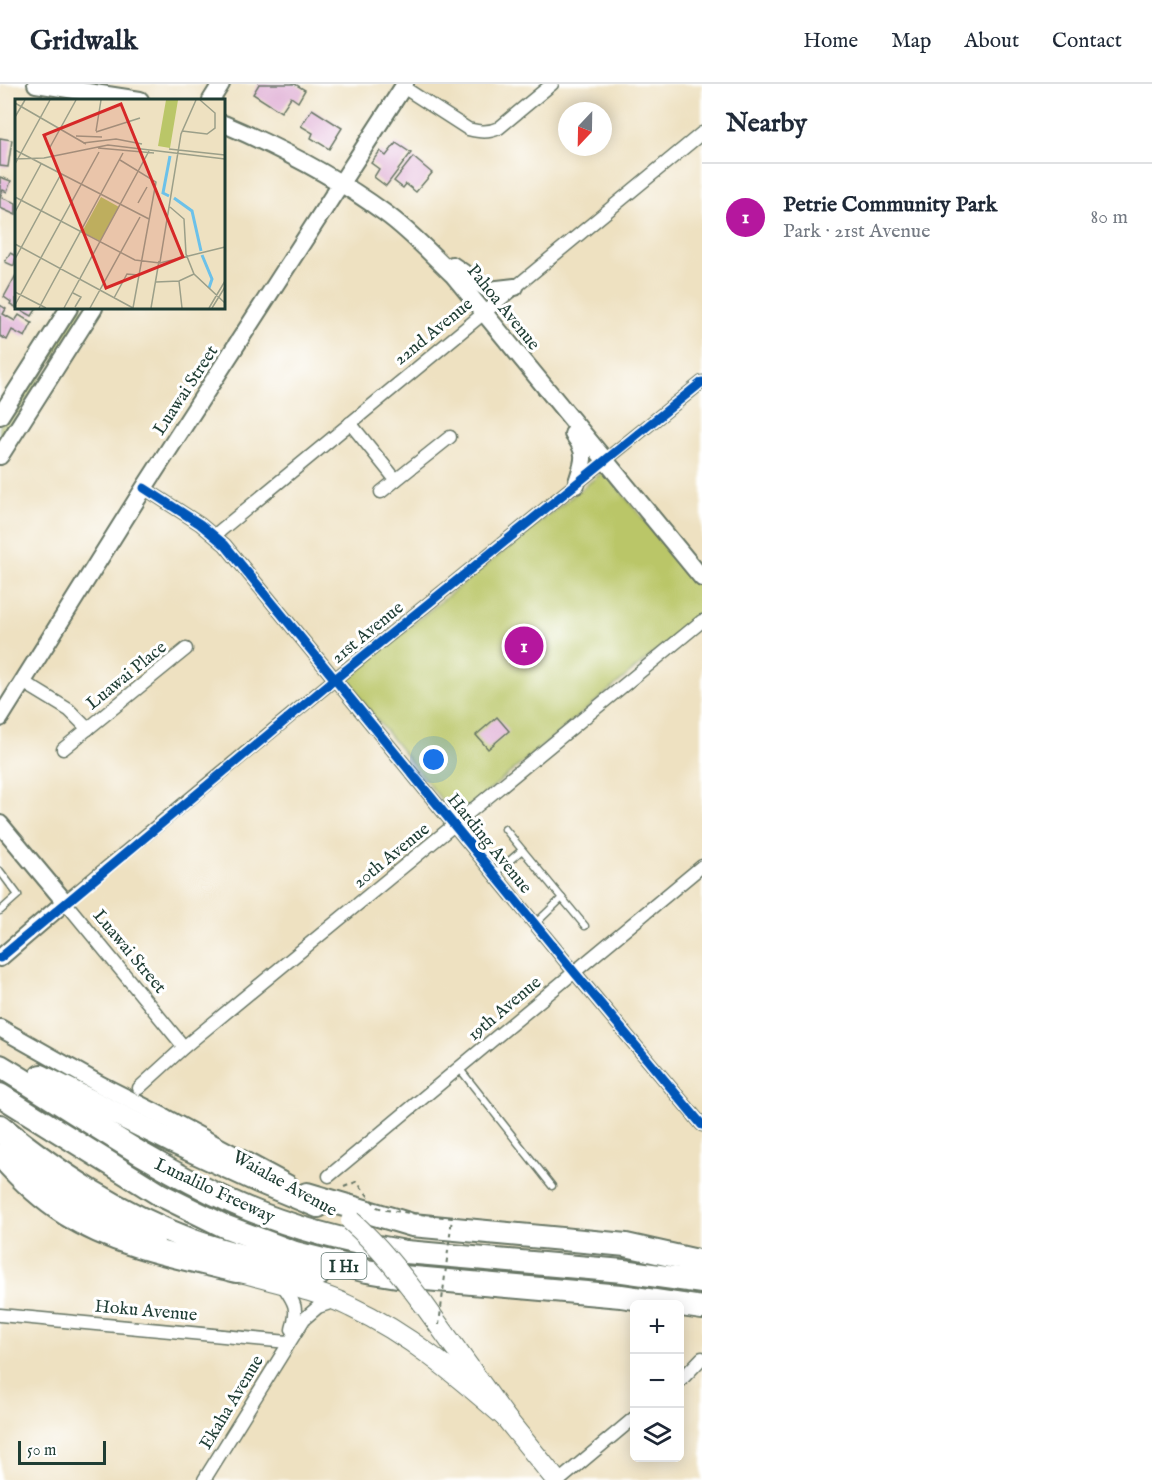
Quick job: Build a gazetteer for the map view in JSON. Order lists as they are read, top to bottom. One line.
{"streets":{"highway":["Lunalilo Freeway","I H1"],"main road":["Waialae Avenue"],"street":["Pahoa Avenue","22nd Avenue","Luawai Street","21st Avenue","Luawai Place","Harding Avenue","20th Avenue","19th Avenue","Hoku Avenue","Ekaha Avenue"]},"crossings":[["Pahoa Avenue","22nd Avenue"],["Pahoa Avenue","Luawai Street"],["Pahoa Avenue","21st Avenue"],["22nd Avenue","Harding Avenue"],["Luawai Street","21st Avenue"],["Luawai Street","Luawai Place"],["Luawai Street","Harding Avenue"],["Luawai Street","20th Avenue"],["21st Avenue","Harding Avenue"],["Harding Avenue","20th Avenue"],["Harding Avenue","19th Avenue"],["Waialae Avenue","Ekaha Avenue"],["Hoku Avenue","Ekaha Avenue"]],"scale_bar":"50 m","north":"bottom","page":{"header":"Gridwalk","nav":["Home","Map","About","Contact"],"heading":"Nearby","list":[{"mark":"1","name":"Petrie Community Park","note":"Park · 21st Avenue","value":"80 m"}],"pins":"1","map_buttons":["+","−"],"scale":"50 m"}}
